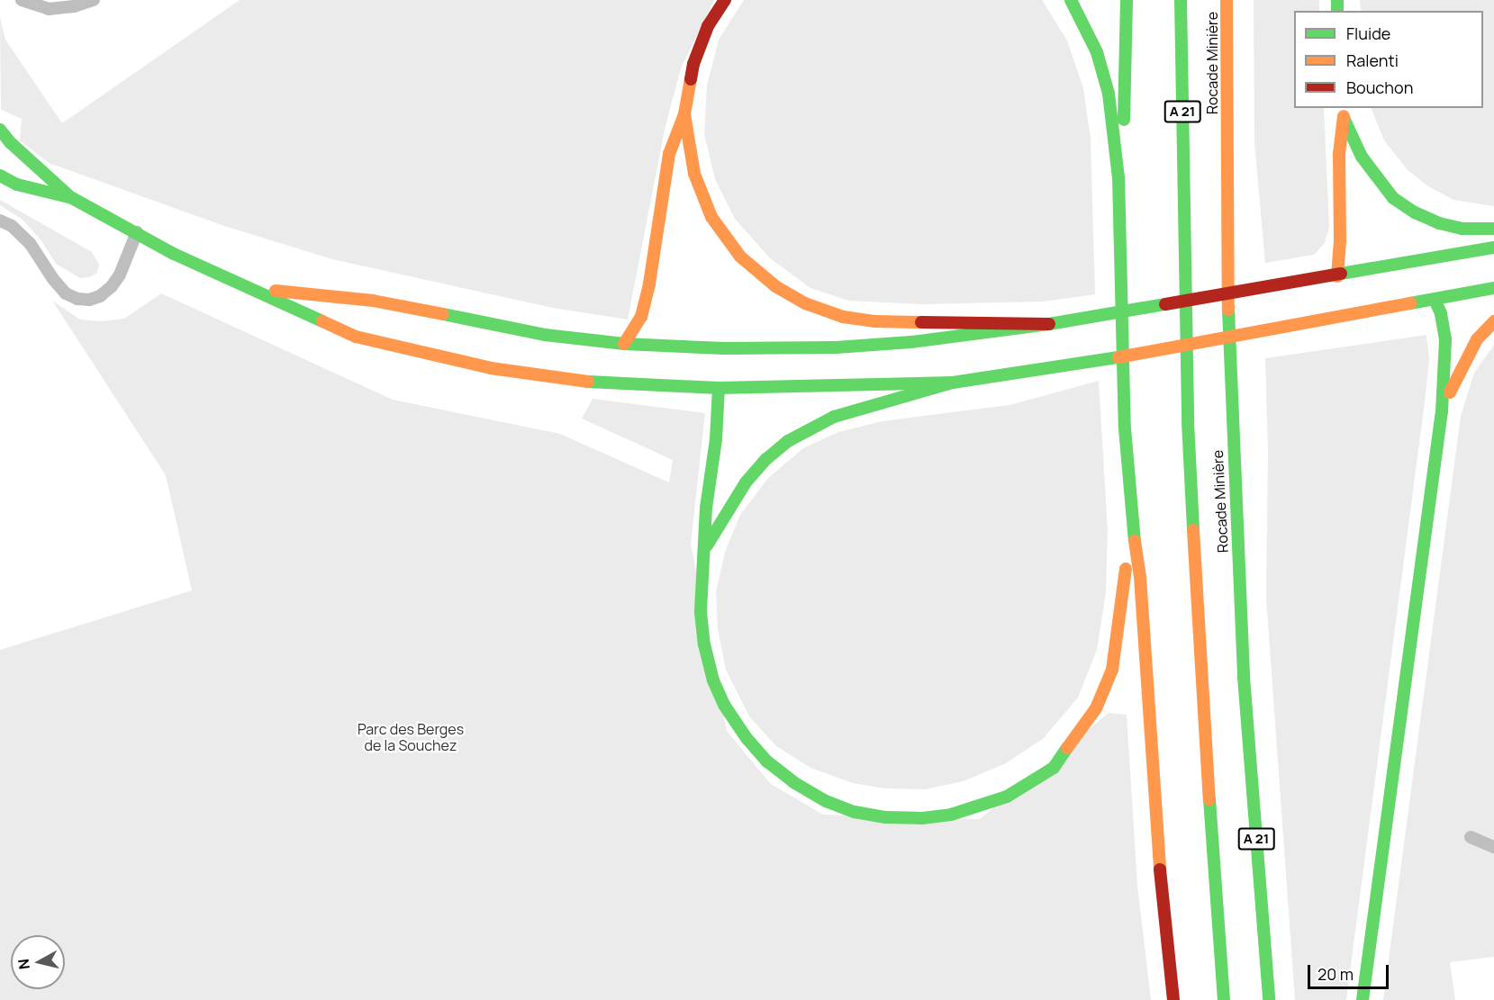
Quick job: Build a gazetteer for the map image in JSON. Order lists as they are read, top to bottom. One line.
{"streets":{"main road":["Rocade Minière","A 21"]},"parks":["Parc des Berges de la Souchez"],"legend":["Fluide","Ralenti","Bouchon"],"scale_bar":"20 m","north":"left"}
